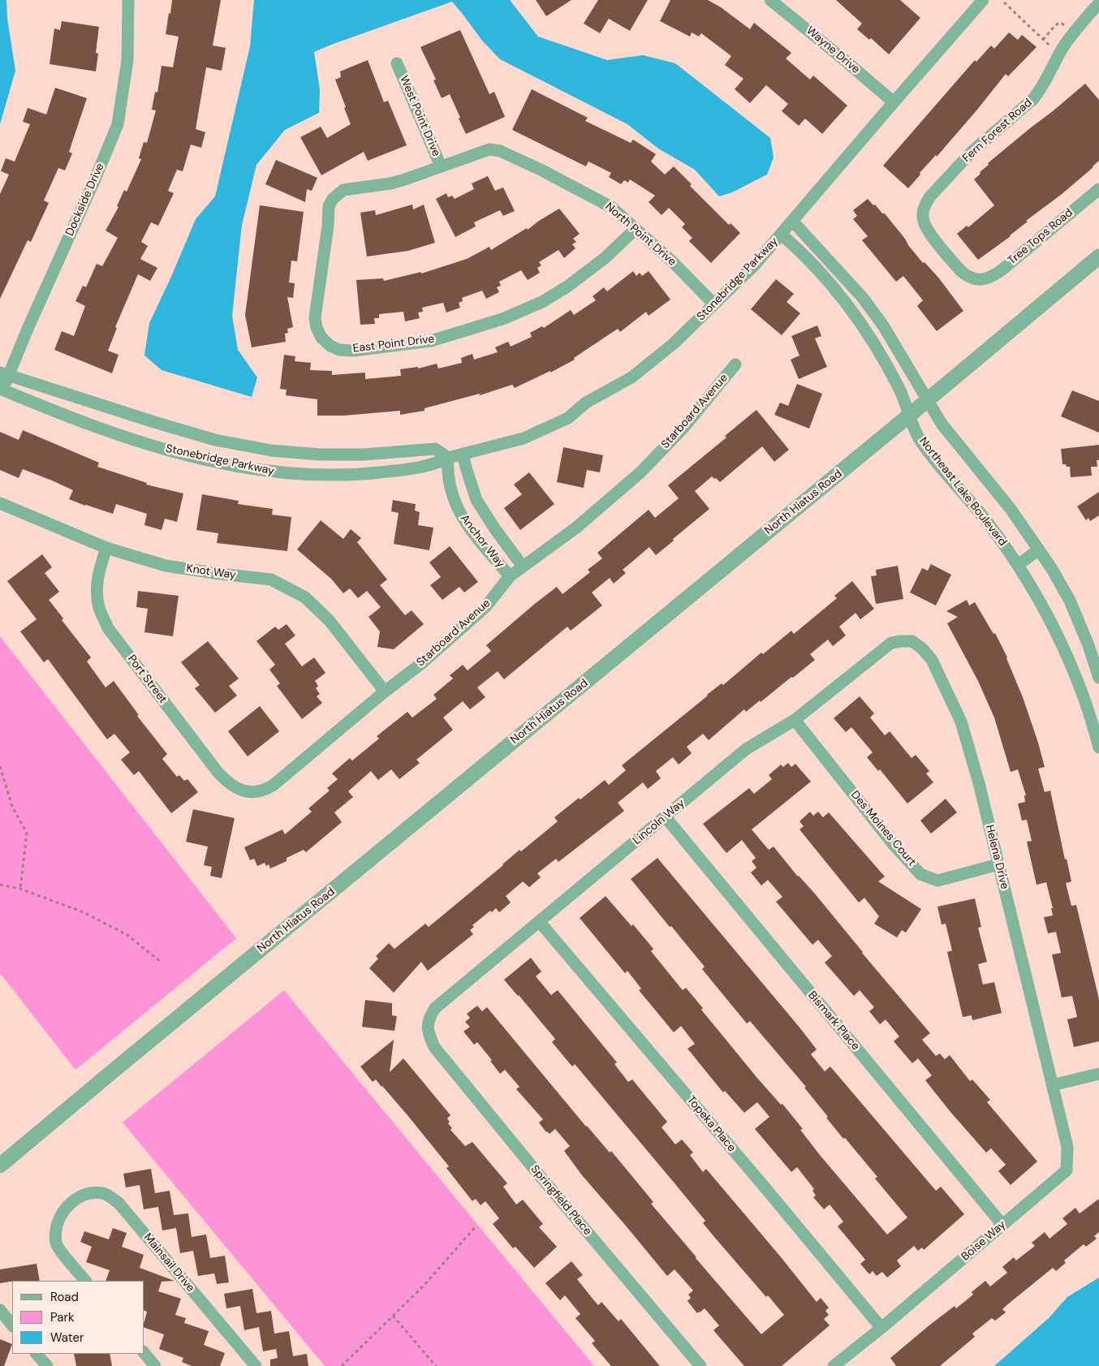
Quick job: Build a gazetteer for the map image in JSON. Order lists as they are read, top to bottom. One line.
{"streets":{"street":["Wayne Drive","West Point Drive","Fern Forest Road","Dockside Drive","North Point Drive","Tree Tops Road","Stonebridge Parkway","East Point Drive","Starboard Avenue","Northeast Lake Boulevard","North Hiatus Road","Anchor Way","Knot Way","Port Street","Lincoln Way","Des Moines Court","Helena Drive","Bismark Place","Topeka Place","Springfield Place","Boise Way","Mainsail Drive"]},"crossings":[["Wayne Drive","Stonebridge Parkway"],["West Point Drive","North Point Drive"],["West Point Drive","East Point Drive"],["Fern Forest Road","Tree Tops Road"],["Dockside Drive","Stonebridge Parkway"],["North Point Drive","Stonebridge Parkway"],["North Point Drive","East Point Drive"],["Stonebridge Parkway","Northeast Lake Boulevard"],["Stonebridge Parkway","Anchor Way"],["Starboard Avenue","Anchor Way"],["Starboard Avenue","Knot Way"],["Starboard Avenue","Port Street"],["Northeast Lake Boulevard","North Hiatus Road"],["Knot Way","Port Street"],["Lincoln Way","Des Moines Court"],["Lincoln Way","Helena Drive"],["Lincoln Way","Bismark Place"],["Lincoln Way","Topeka Place"],["Lincoln Way","Springfield Place"],["Des Moines Court","Helena Drive"],["Helena Drive","Boise Way"],["Bismark Place","Boise Way"],["Topeka Place","Boise Way"]],"legend":["Road","Park","Water"]}
